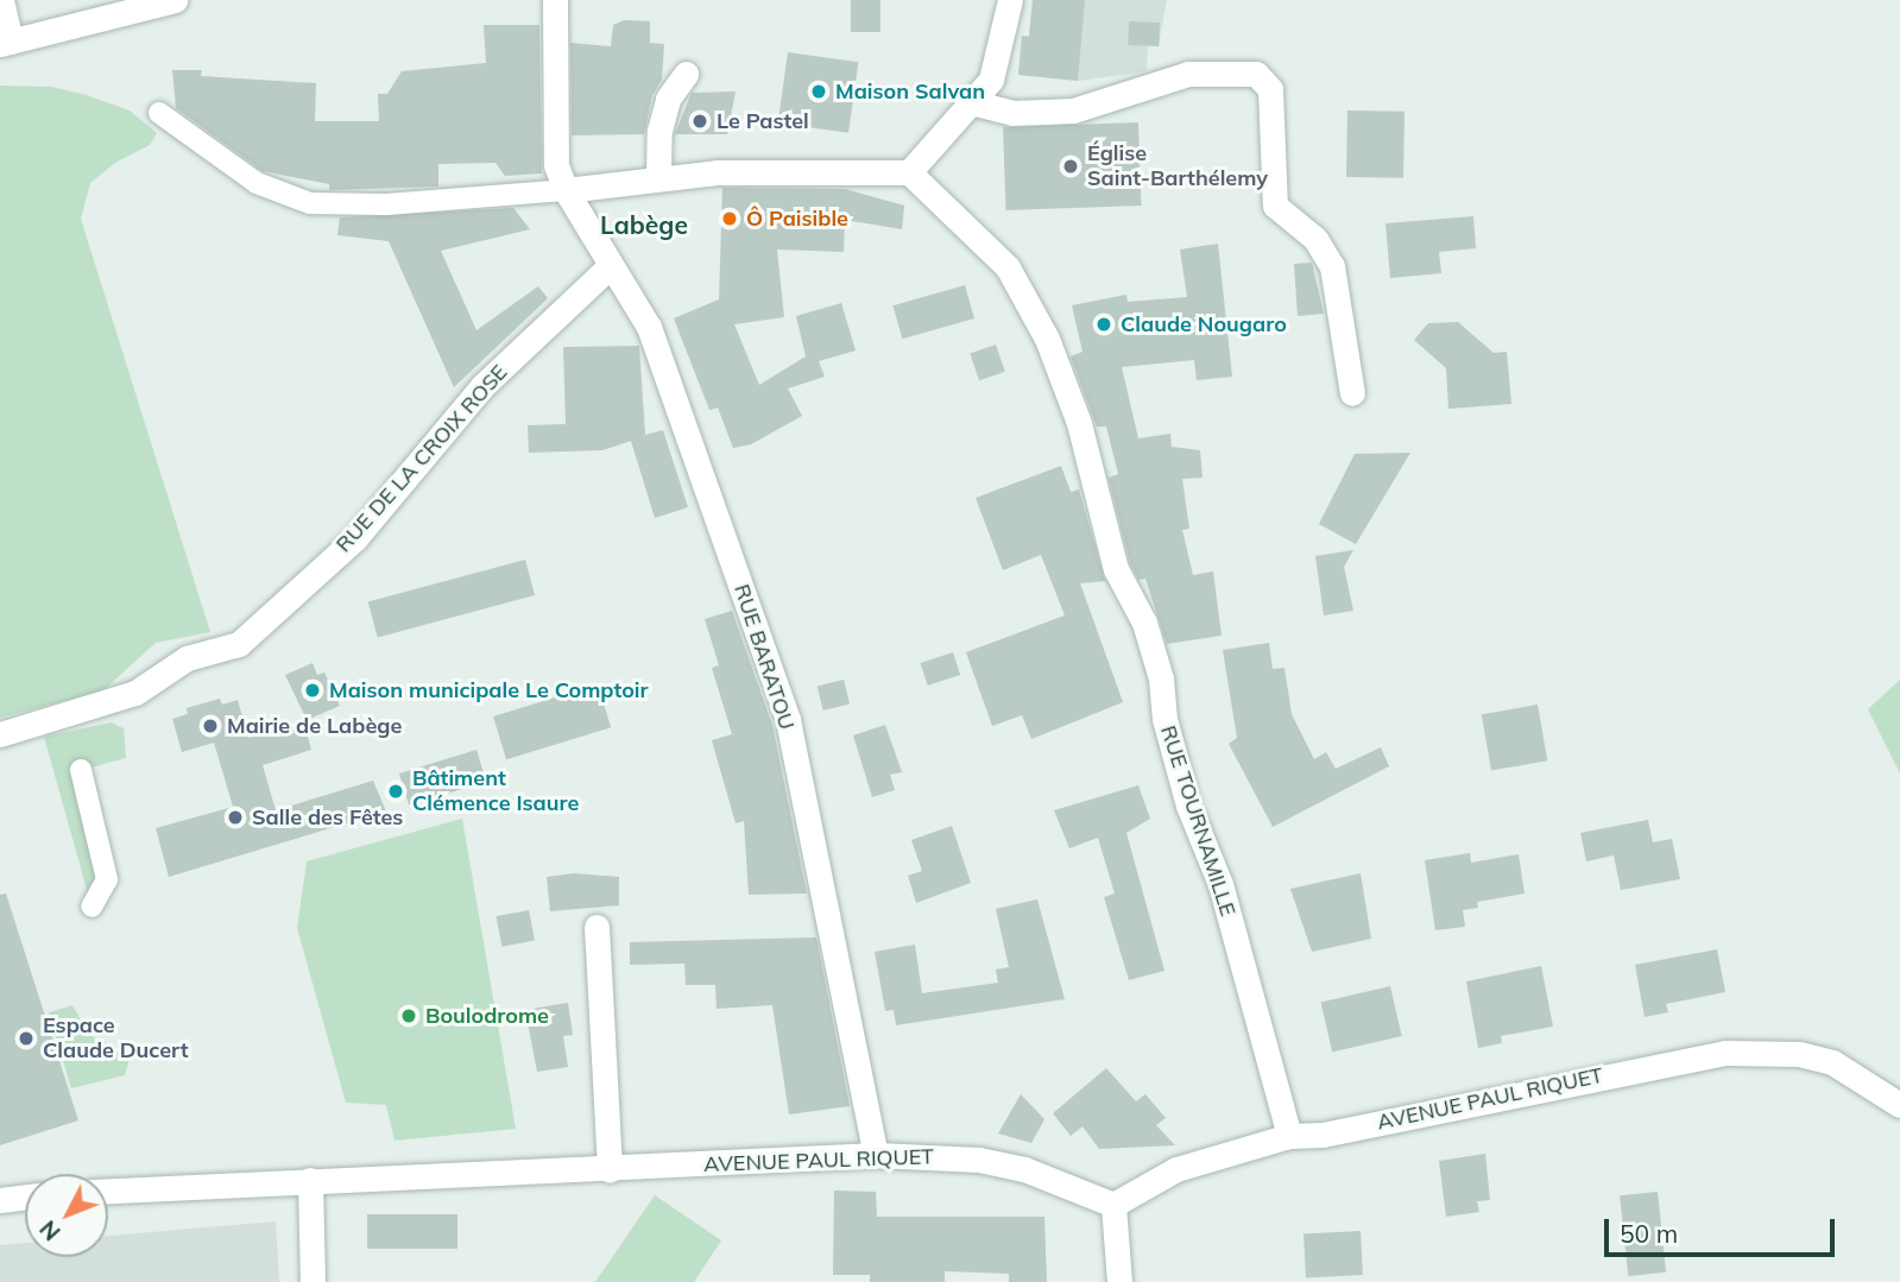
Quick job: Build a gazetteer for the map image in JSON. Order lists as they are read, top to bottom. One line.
{"streets":{"street":["RUE DE LA CROIX ROSE","RUE BARATOU","RUE TOURNAMILLE","AVENUE PAUL RIQUET"]},"crossings":[["RUE DE LA CROIX ROSE","RUE BARATOU"],["RUE BARATOU","AVENUE PAUL RIQUET"],["RUE TOURNAMILLE","AVENUE PAUL RIQUET"]],"districts":["Labège"],"places":["Maison Salvan","Le Pastel","Église Saint-Barthélemy","Ô Paisible","Claude Nougaro","Maison municipale Le Comptoir","Mairie de Labège","Bâtiment Clémence Isaure","Salle des Fêtes","Boulodrome","Espace Claude Ducert"],"scale_bar":"50 m","north":"bottom left"}
